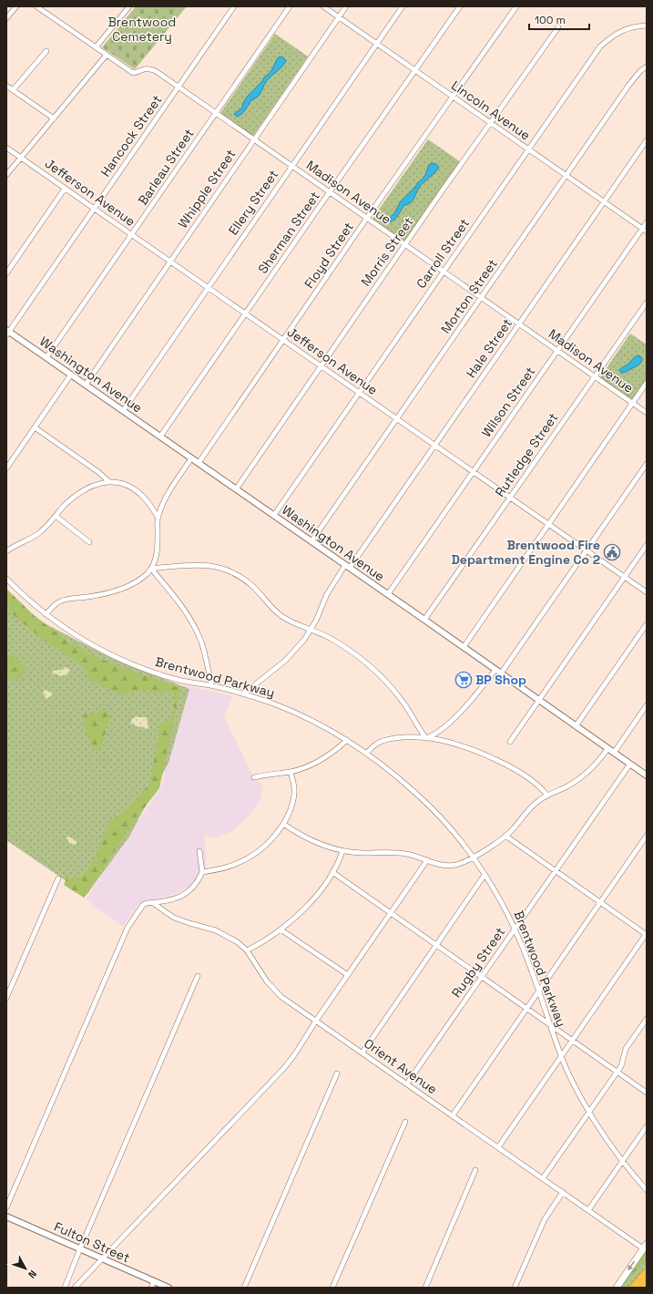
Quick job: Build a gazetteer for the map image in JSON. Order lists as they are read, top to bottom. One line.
{"streets":{"street":["Lincoln Avenue","Hancock Street","Barleau Street","Whipple Street","Jefferson Avenue","Madison Avenue","Ellery Street","Sherman Street","Morris Street","Carroll Street","Floyd Street","Morton Street","Hale Street","Washington Avenue","Wilson Street","Rutledge Street","Brentwood Parkway","Rugby Street","Orient Avenue","Fulton Street"]},"crossings":[["Lincoln Avenue","Whipple Street"],["Lincoln Avenue","Ellery Street"],["Lincoln Avenue","Sherman Street"],["Lincoln Avenue","Morris Street"],["Lincoln Avenue","Carroll Street"],["Lincoln Avenue","Floyd Street"],["Lincoln Avenue","Morton Street"],["Lincoln Avenue","Hale Street"],["Lincoln Avenue","Wilson Street"],["Hancock Street","Jefferson Avenue"],["Hancock Street","Madison Avenue"],["Hancock Street","Washington Avenue"],["Barleau Street","Jefferson Avenue"],["Barleau Street","Madison Avenue"],["Barleau Street","Washington Avenue"],["Whipple Street","Jefferson Avenue"],["Whipple Street","Madison Avenue"],["Whipple Street","Washington Avenue"],["Jefferson Avenue","Ellery Street"],["Jefferson Avenue","Sherman Street"],["Jefferson Avenue","Morris Street"],["Jefferson Avenue","Carroll Street"],["Jefferson Avenue","Floyd Street"],["Jefferson Avenue","Morton Street"],["Jefferson Avenue","Hale Street"],["Jefferson Avenue","Wilson Street"],["Jefferson Avenue","Rutledge Street"],["Madison Avenue","Ellery Street"],["Madison Avenue","Sherman Street"],["Madison Avenue","Morris Street"],["Madison Avenue","Carroll Street"],["Madison Avenue","Floyd Street"],["Madison Avenue","Morton Street"],["Madison Avenue","Hale Street"],["Madison Avenue","Wilson Street"],["Madison Avenue","Rutledge Street"],["Ellery Street","Washington Avenue"],["Sherman Street","Washington Avenue"],["Morris Street","Washington Avenue"],["Carroll Street","Washington Avenue"],["Floyd Street","Washington Avenue"],["Morton Street","Washington Avenue"],["Hale Street","Washington Avenue"],["Hale Street","Brentwood Parkway"],["Washington Avenue","Wilson Street"],["Washington Avenue","Rutledge Street"],["Washington Avenue","Rugby Street"],["Brentwood Parkway","Rugby Street"],["Rugby Street","Orient Avenue"]],"parks":["Brentwood Cemetery"],"places":{"public building":["Brentwood Fire Department Engine Co 2"],"supermarket":["BP Shop"]},"scale_bar":"100 m","north":"bottom right"}
